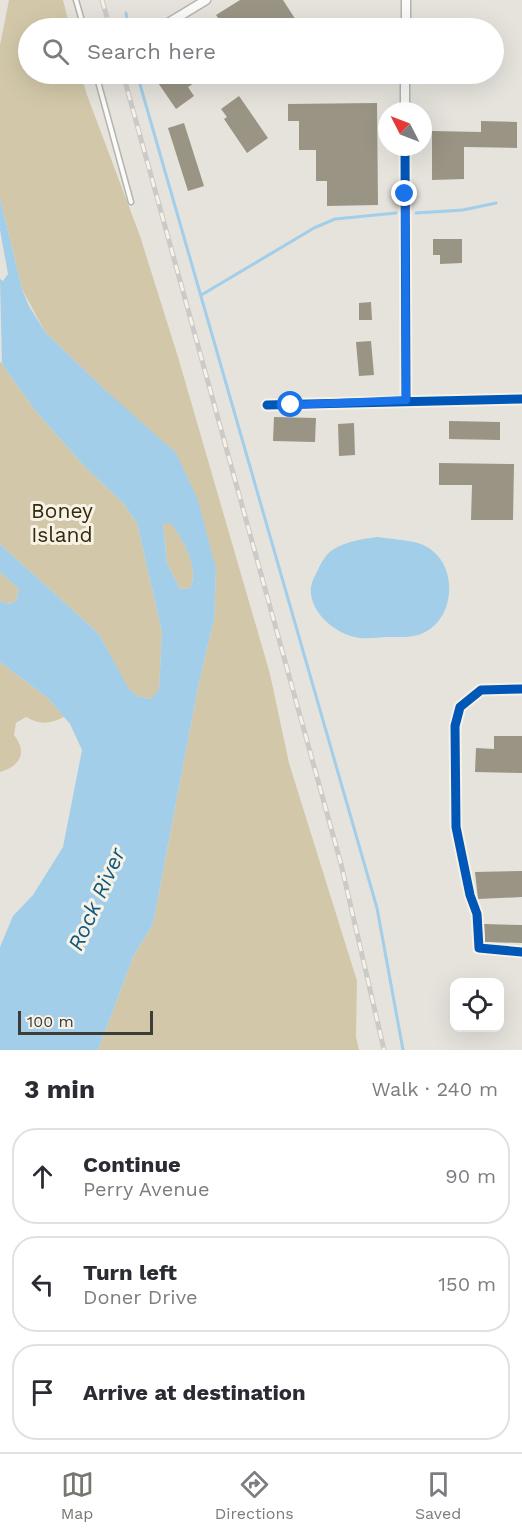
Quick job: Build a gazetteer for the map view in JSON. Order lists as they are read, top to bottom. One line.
{"water":["Rock River"],"parks":["Boney Island"],"scale_bar":"100 m","north":"top left","page":{"search":"Search here","scale":"100 m","heading":["3 min","Walk · 240 m"],"list":[["Continue","Perry Avenue","90 m"],["Turn left","Doner Drive","150 m"],"Arrive at destination"],"nav":["Map","Directions","Saved"]}}
